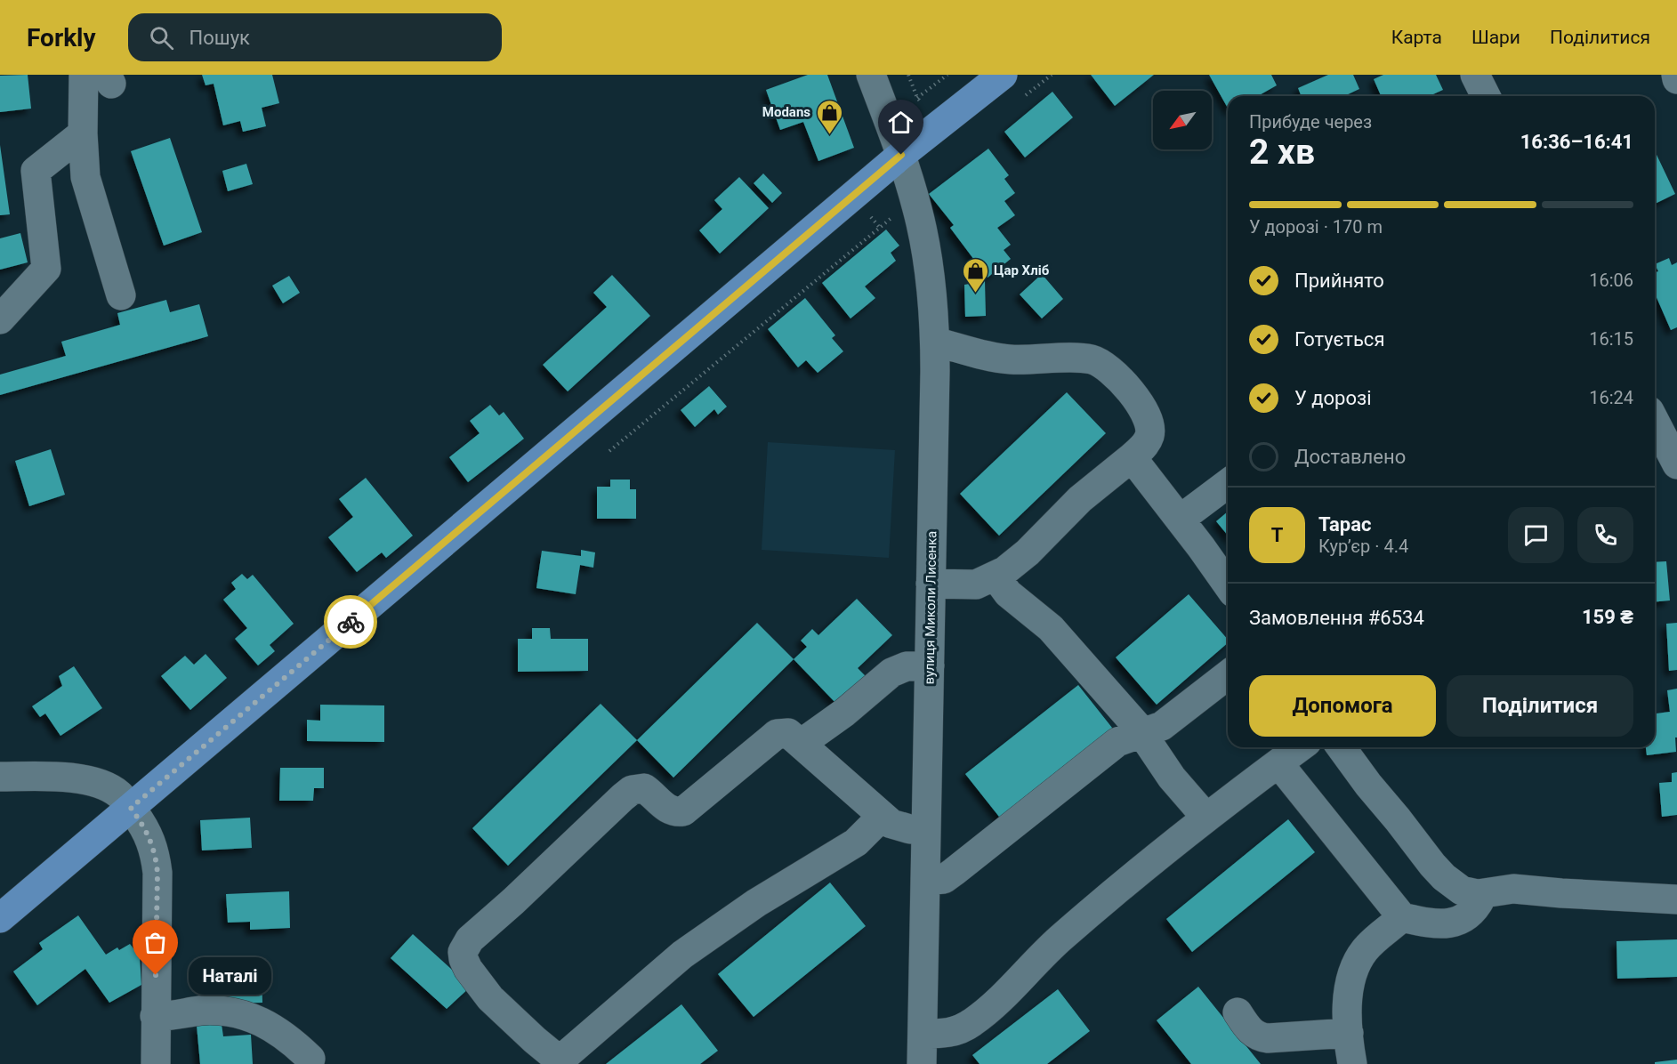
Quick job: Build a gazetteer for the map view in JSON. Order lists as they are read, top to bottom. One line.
{"streets":{"street":["вулиця Миколи Лисенка"]},"places":{"shop":["Modans","Цар Хліб"],"other":["Наталі"]},"north":"bottom left","page":{"header":"Forkly","search":"Пошук","nav":["Карта","Шари","Поділитися"],"heading":["2 хв","Прибуде через","16:36–16:41"],"panel":["Тарас","Кур’єр · 4.4","Замовлення #6534","159 ₴"],"bar":"У дорозі · 170 m","list":[["Прийнято","16:06"],["Готується","16:15"],["У дорозі","16:24"],"Доставлено"],"round":"Т","buttons":["Допомога","Поділитися"],"bubble":"Наталі"}}
